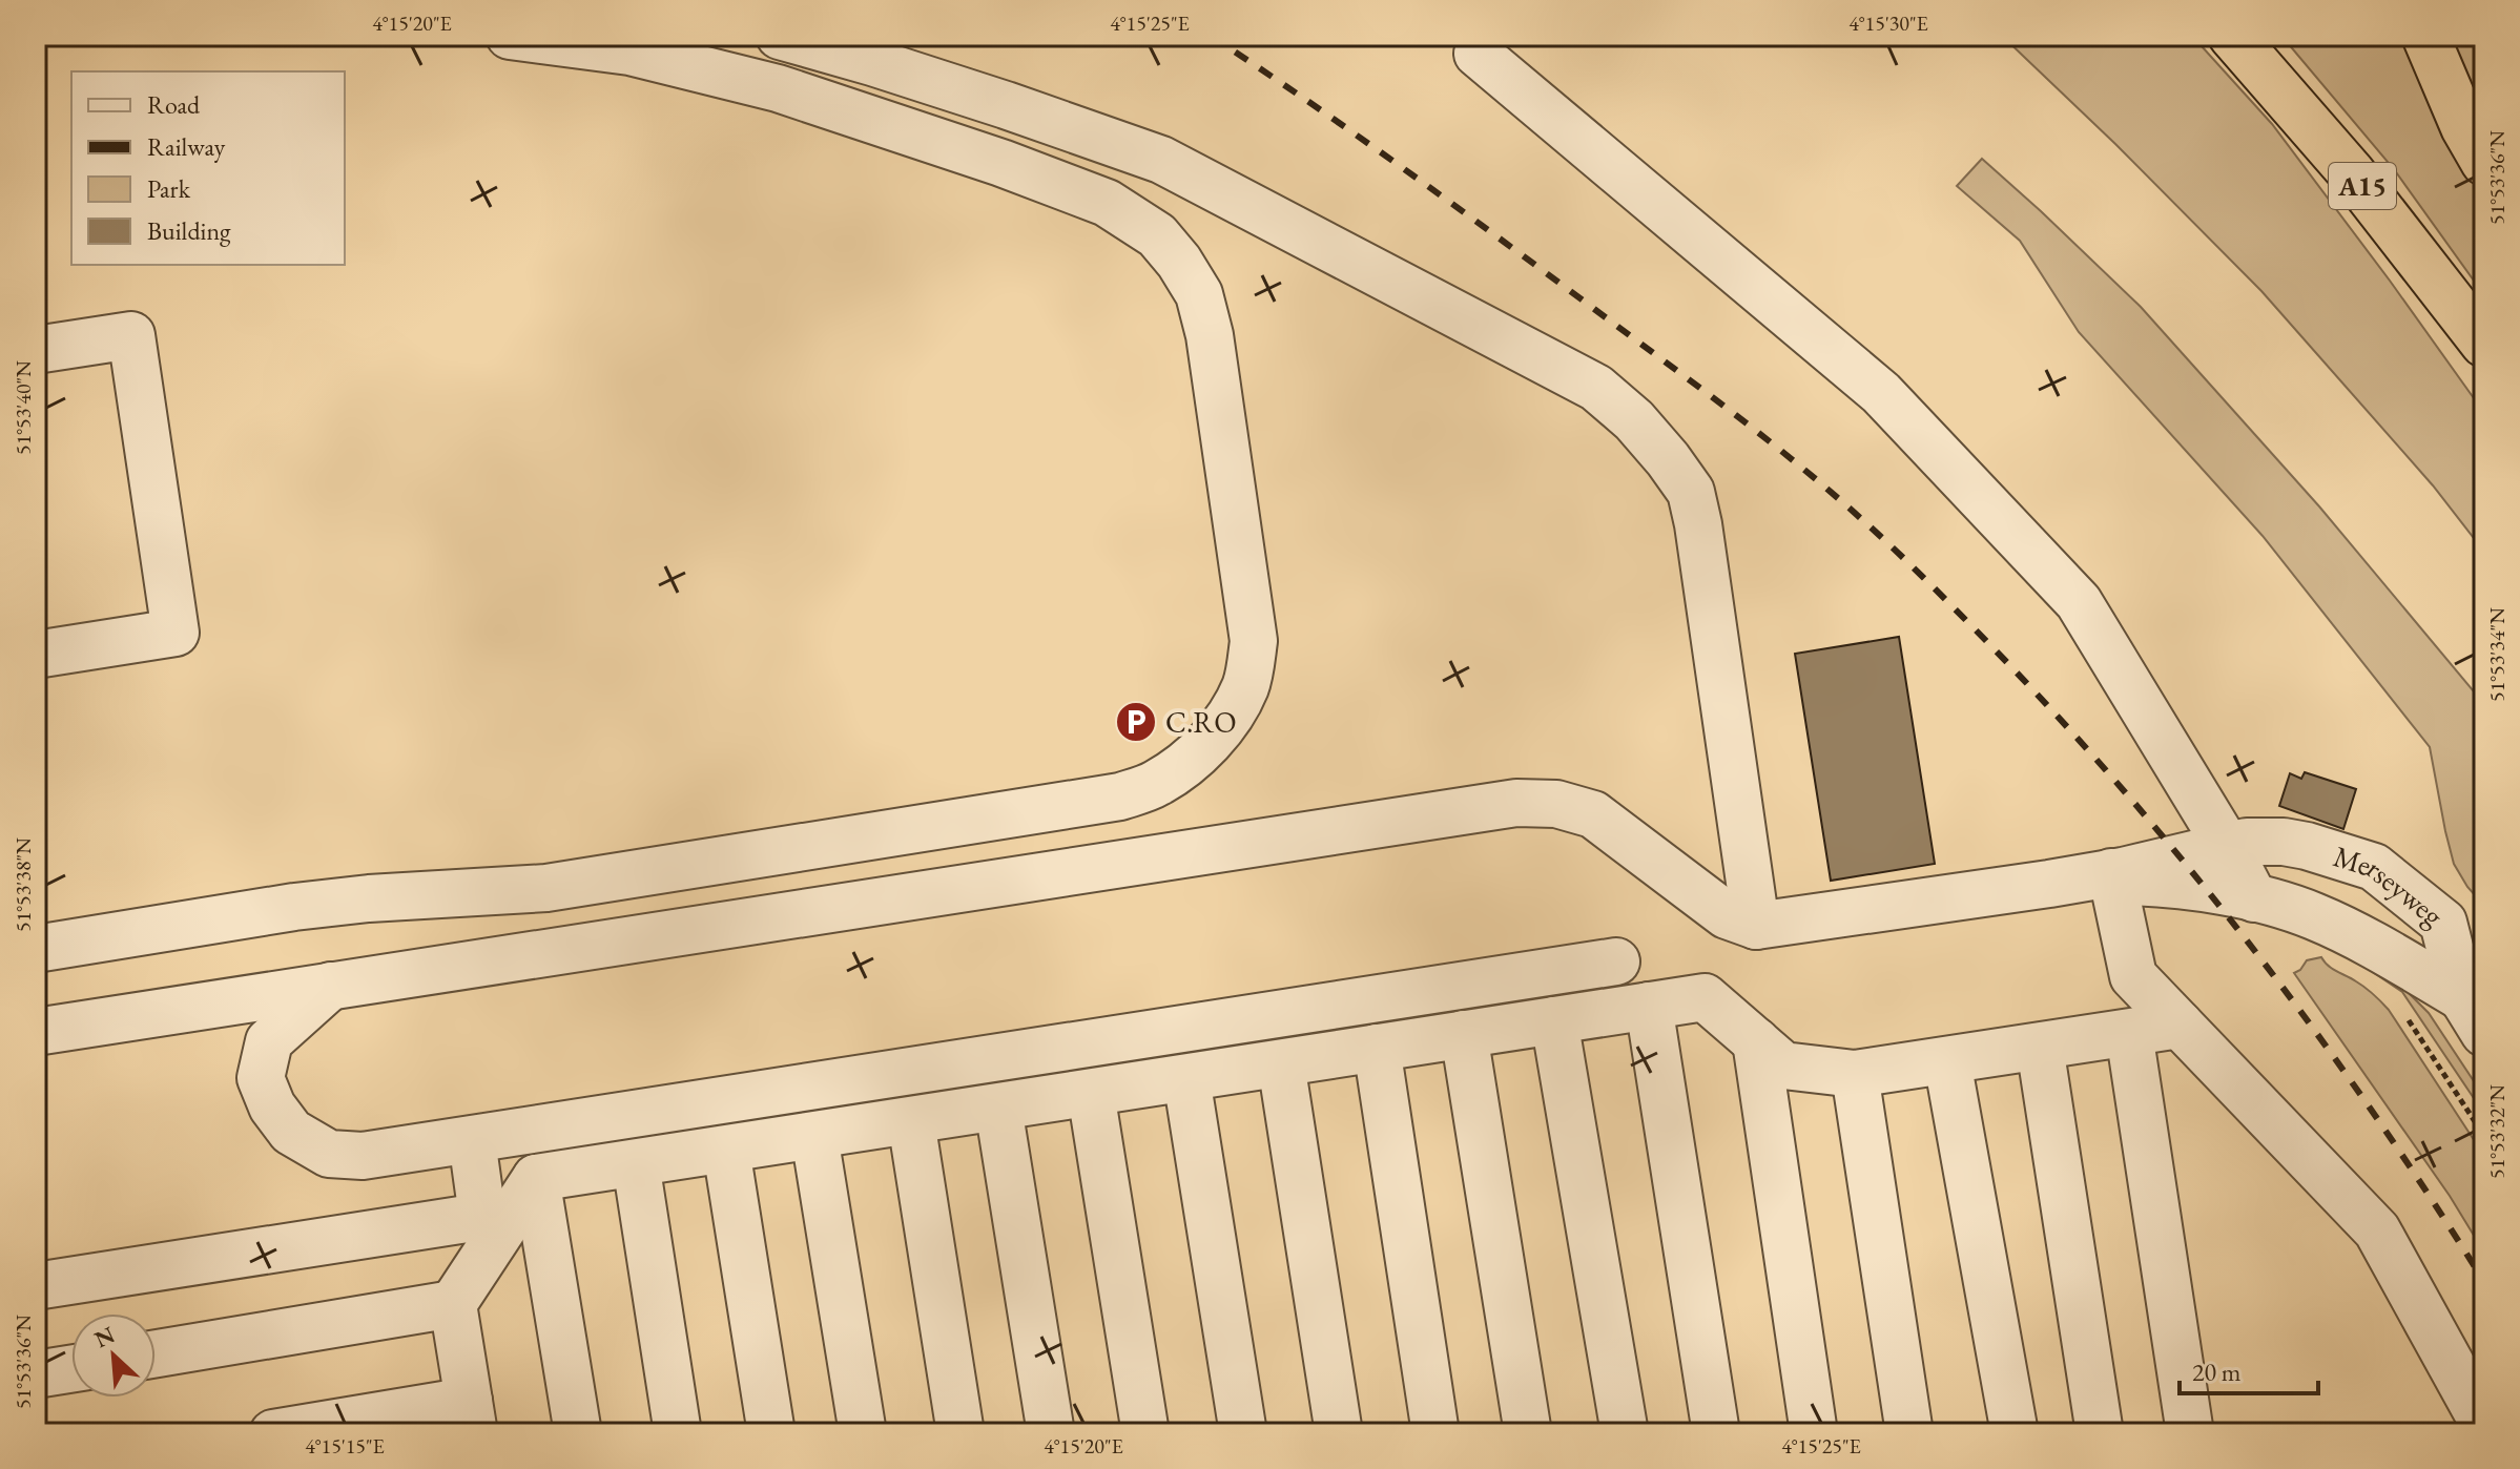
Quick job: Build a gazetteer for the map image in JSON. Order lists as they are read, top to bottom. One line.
{"streets":{"highway":["A15"],"street":["Merseyweg"]},"places":{"parking":["C.RO"]},"legend":["Road","Railway","Park","Building"],"scale_bar":"20 m","north":"top left","coordinates":["4°15'20\"E","4°15'25\"E","4°15'30\"E","51°53'36\"N","51°53'40\"N","51°53'34\"N","51°53'38\"N","51°53'32\"N","4°15'15\"E"]}
